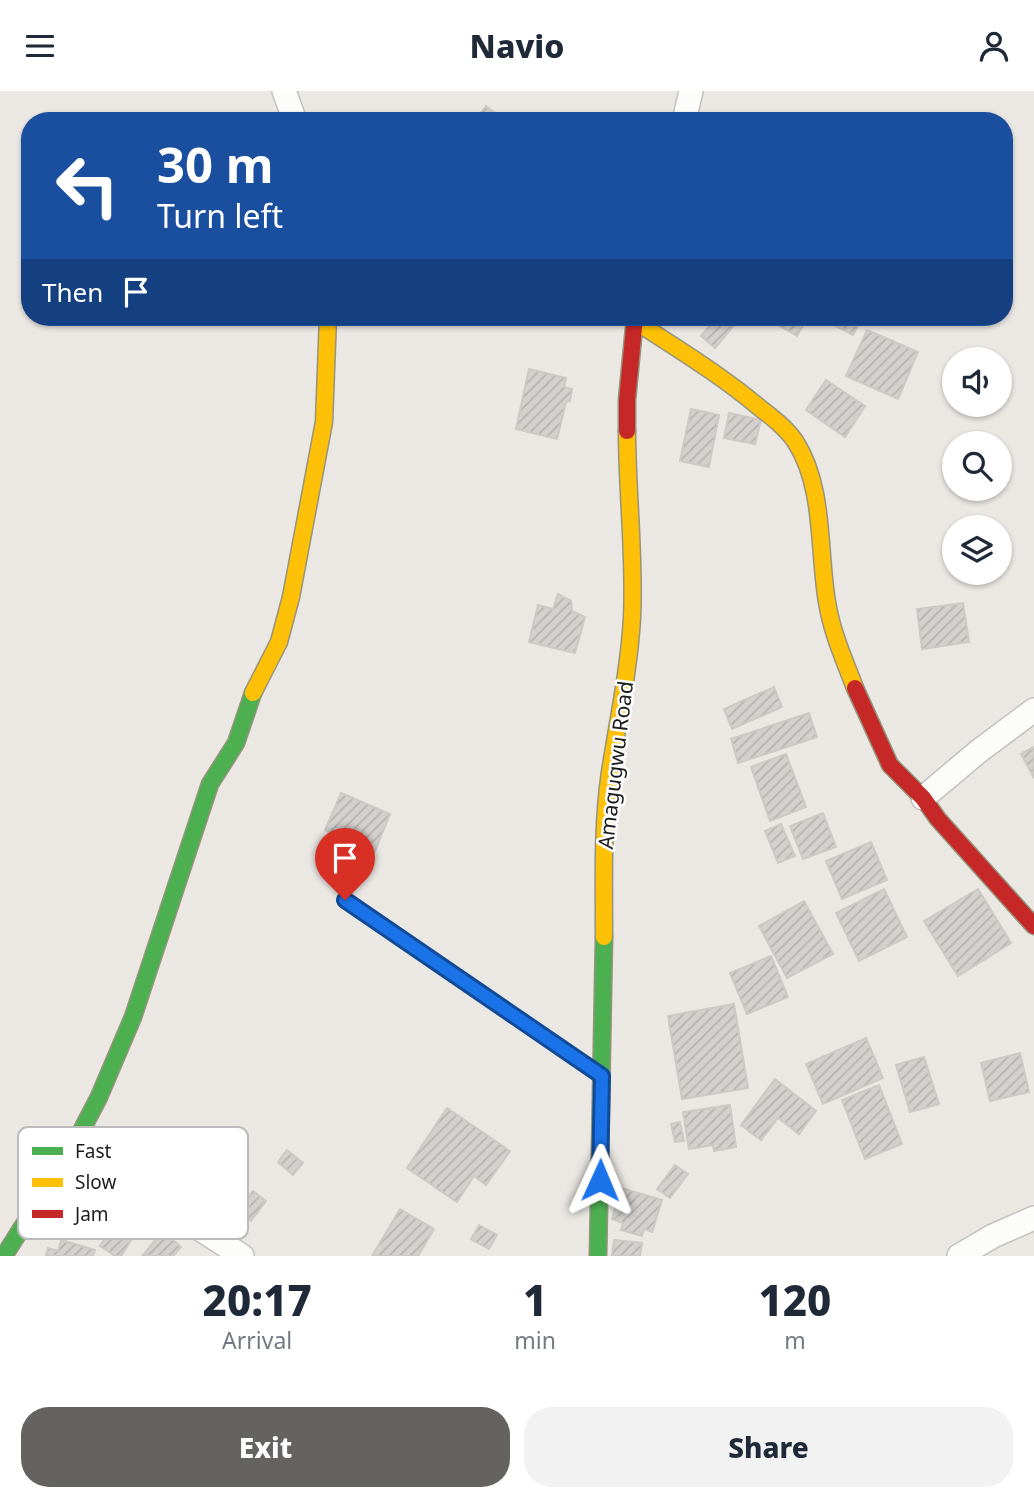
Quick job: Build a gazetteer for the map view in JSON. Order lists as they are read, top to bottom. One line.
{"streets":{"street":["Amagugwu Road"]},"legend":["Fast","Slow","Jam"],"page":{"header":"Navio","turn":["30 m","Turn left"],"then":"Then","eta":["20:17","Arrival","1","min","120","m"],"buttons":["Exit","Share"]}}
